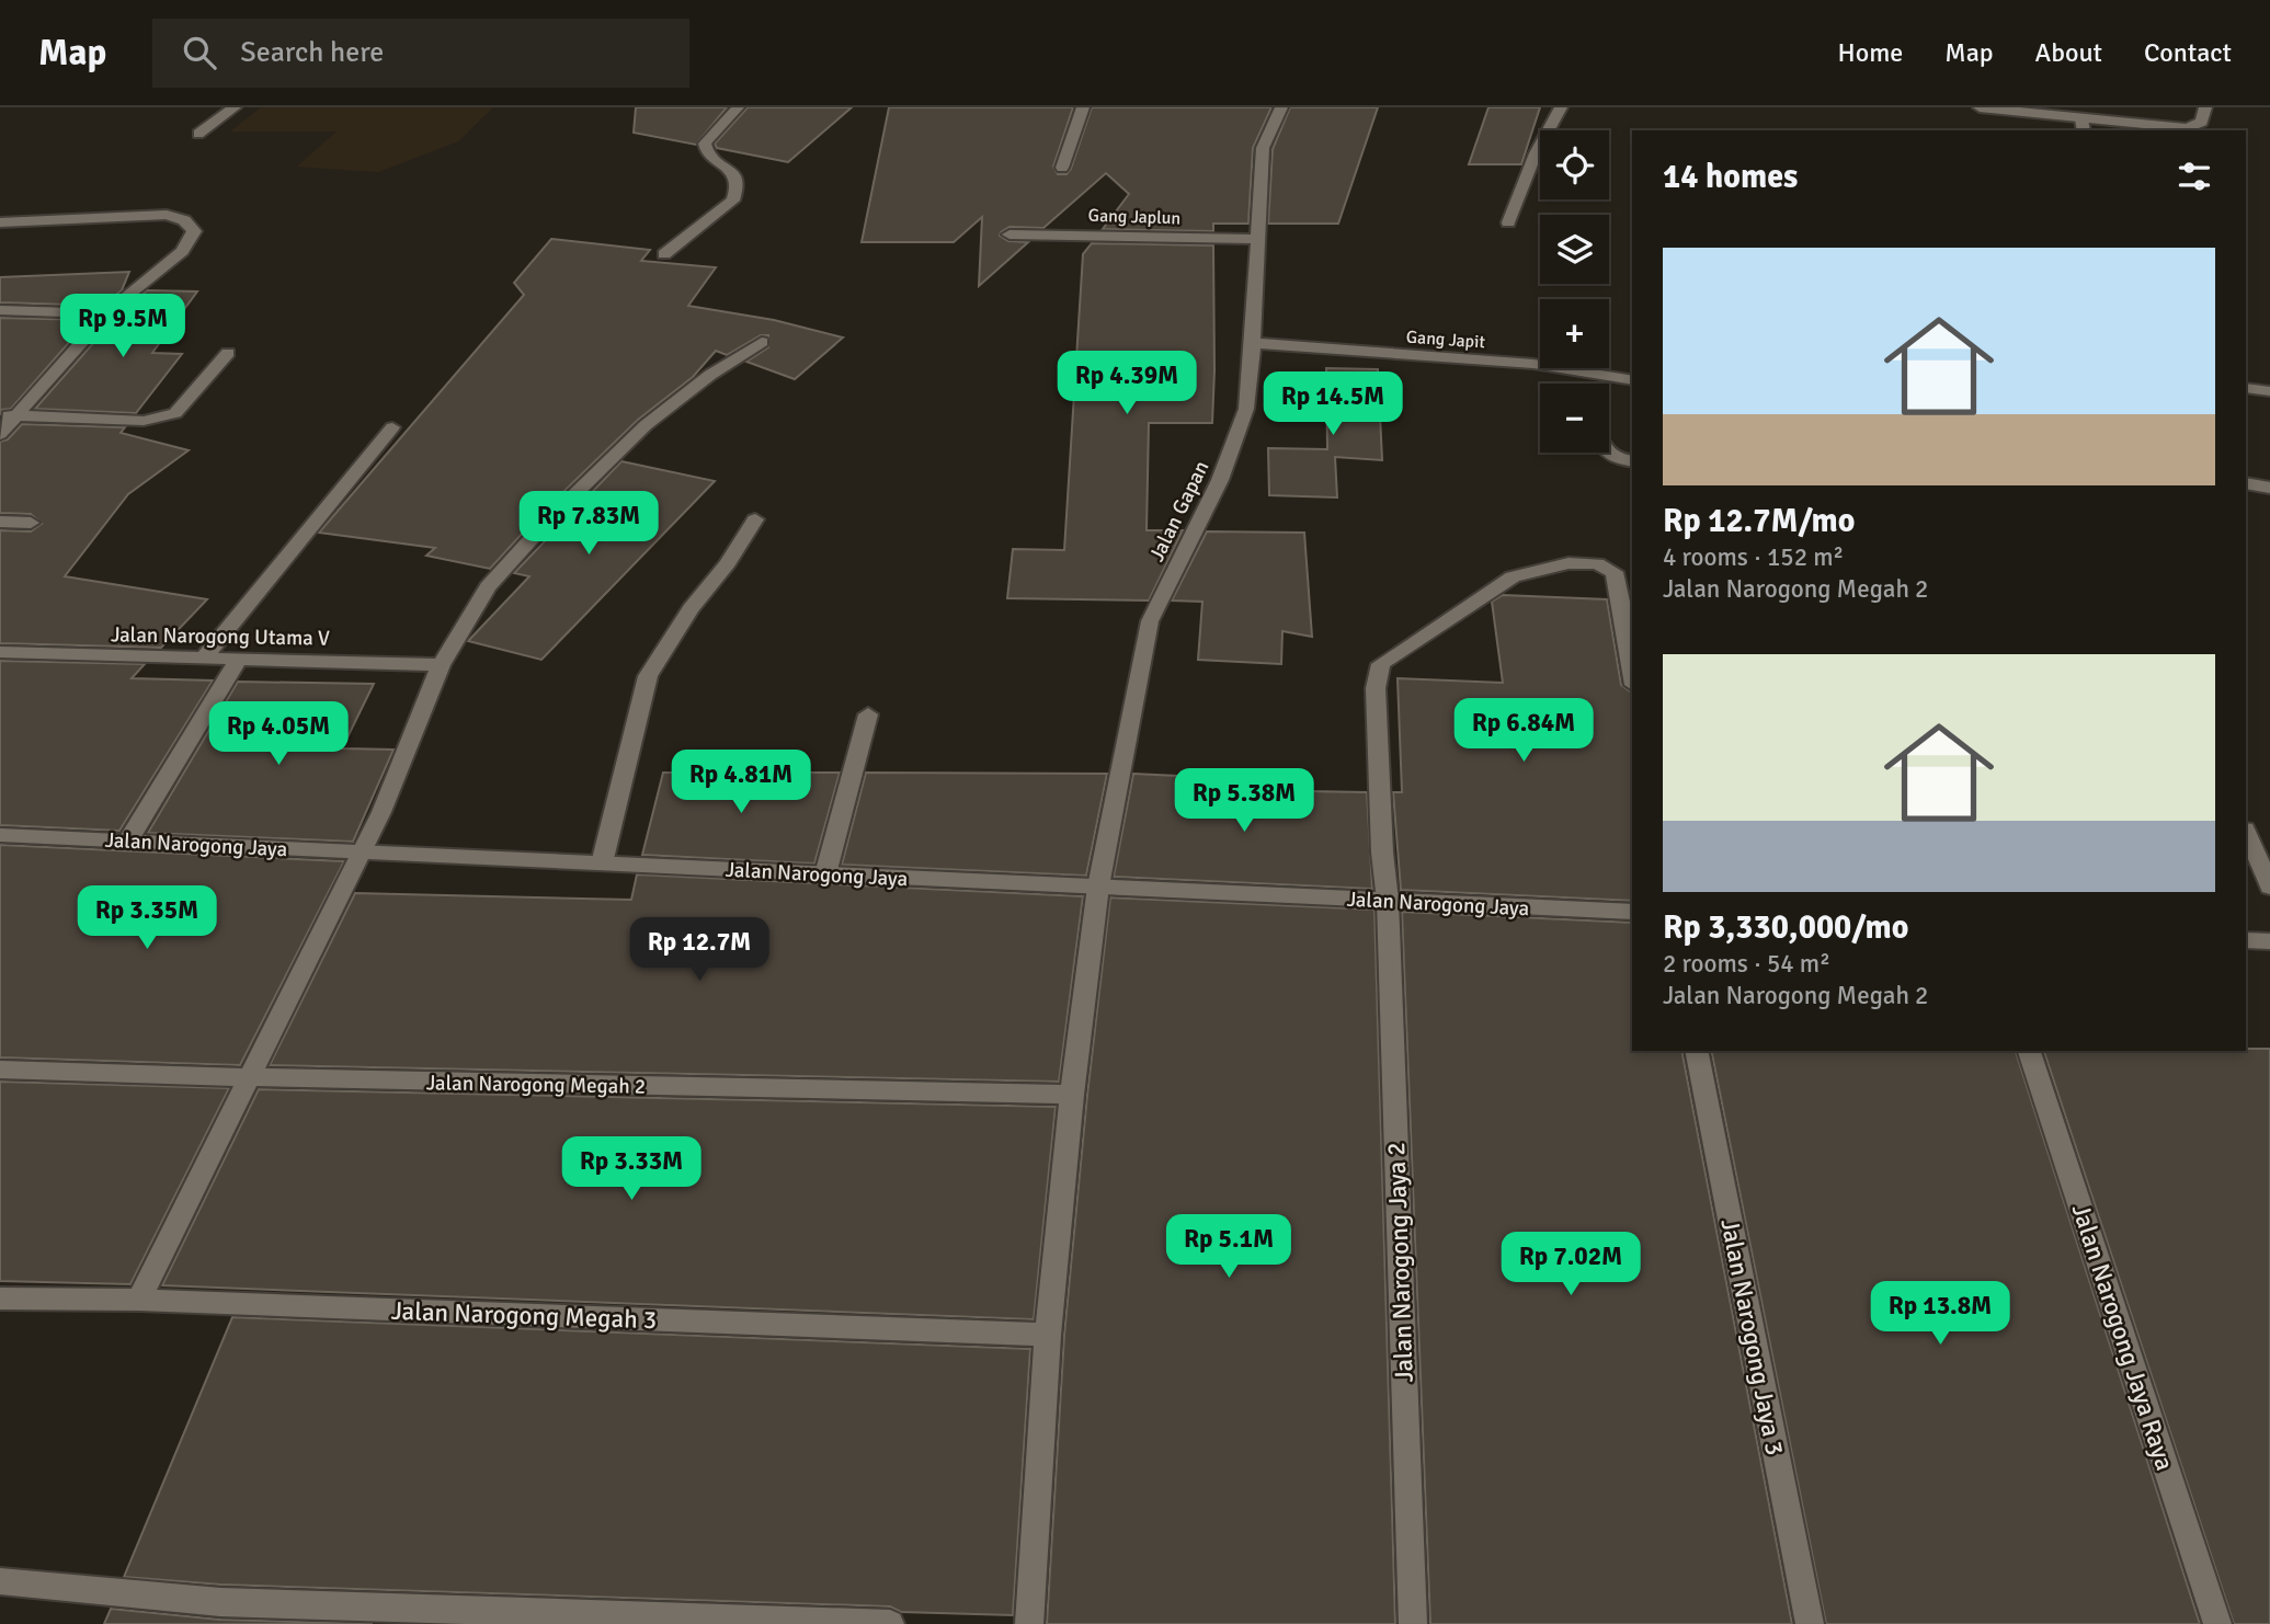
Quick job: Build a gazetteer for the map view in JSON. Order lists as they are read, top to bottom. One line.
{"streets":{"street":["Gang Japlun","Gang Japit","Jalan Gapan","Jalan Narogong Utama V","Jalan Narogong Jaya","Jalan Narogong Megah 2","Jalan Narogong Jaya 2","Jalan Narogong Megah 3","Jalan Narogong Jaya 3","Jalan Narogong Jaya Raya"]},"crossings":[["Gang Japlun","Jalan Gapan"],["Gang Japit","Jalan Gapan"],["Jalan Gapan","Jalan Narogong Jaya"],["Jalan Gapan","Jalan Narogong Megah 2"],["Jalan Gapan","Jalan Narogong Megah 3"],["Jalan Narogong Jaya","Jalan Narogong Jaya 2"]],"page":{"header":"Map","search":"Search here","nav":["Home","Map","About","Contact"],"map_buttons":["+","−"],"heading":"14 homes","list":[{"name":"Rp 12.7M/mo","note":"4 rooms · 152 m² · Jalan Narogong Megah 2"},{"name":"Rp 3,330,000/mo","note":"2 rooms · 54 m² · Jalan Narogong Megah 2"}],"price":["Rp 9.5M","Rp 4.39M","Rp 14.5M","Rp 7.83M","Rp 6.84M","Rp 4.05M","Rp 4.81M","Rp 5.38M","Rp 3.35M","Rp 12.7M","Rp 3.33M","Rp 5.1M","Rp 7.02M","Rp 13.8M"]}}
